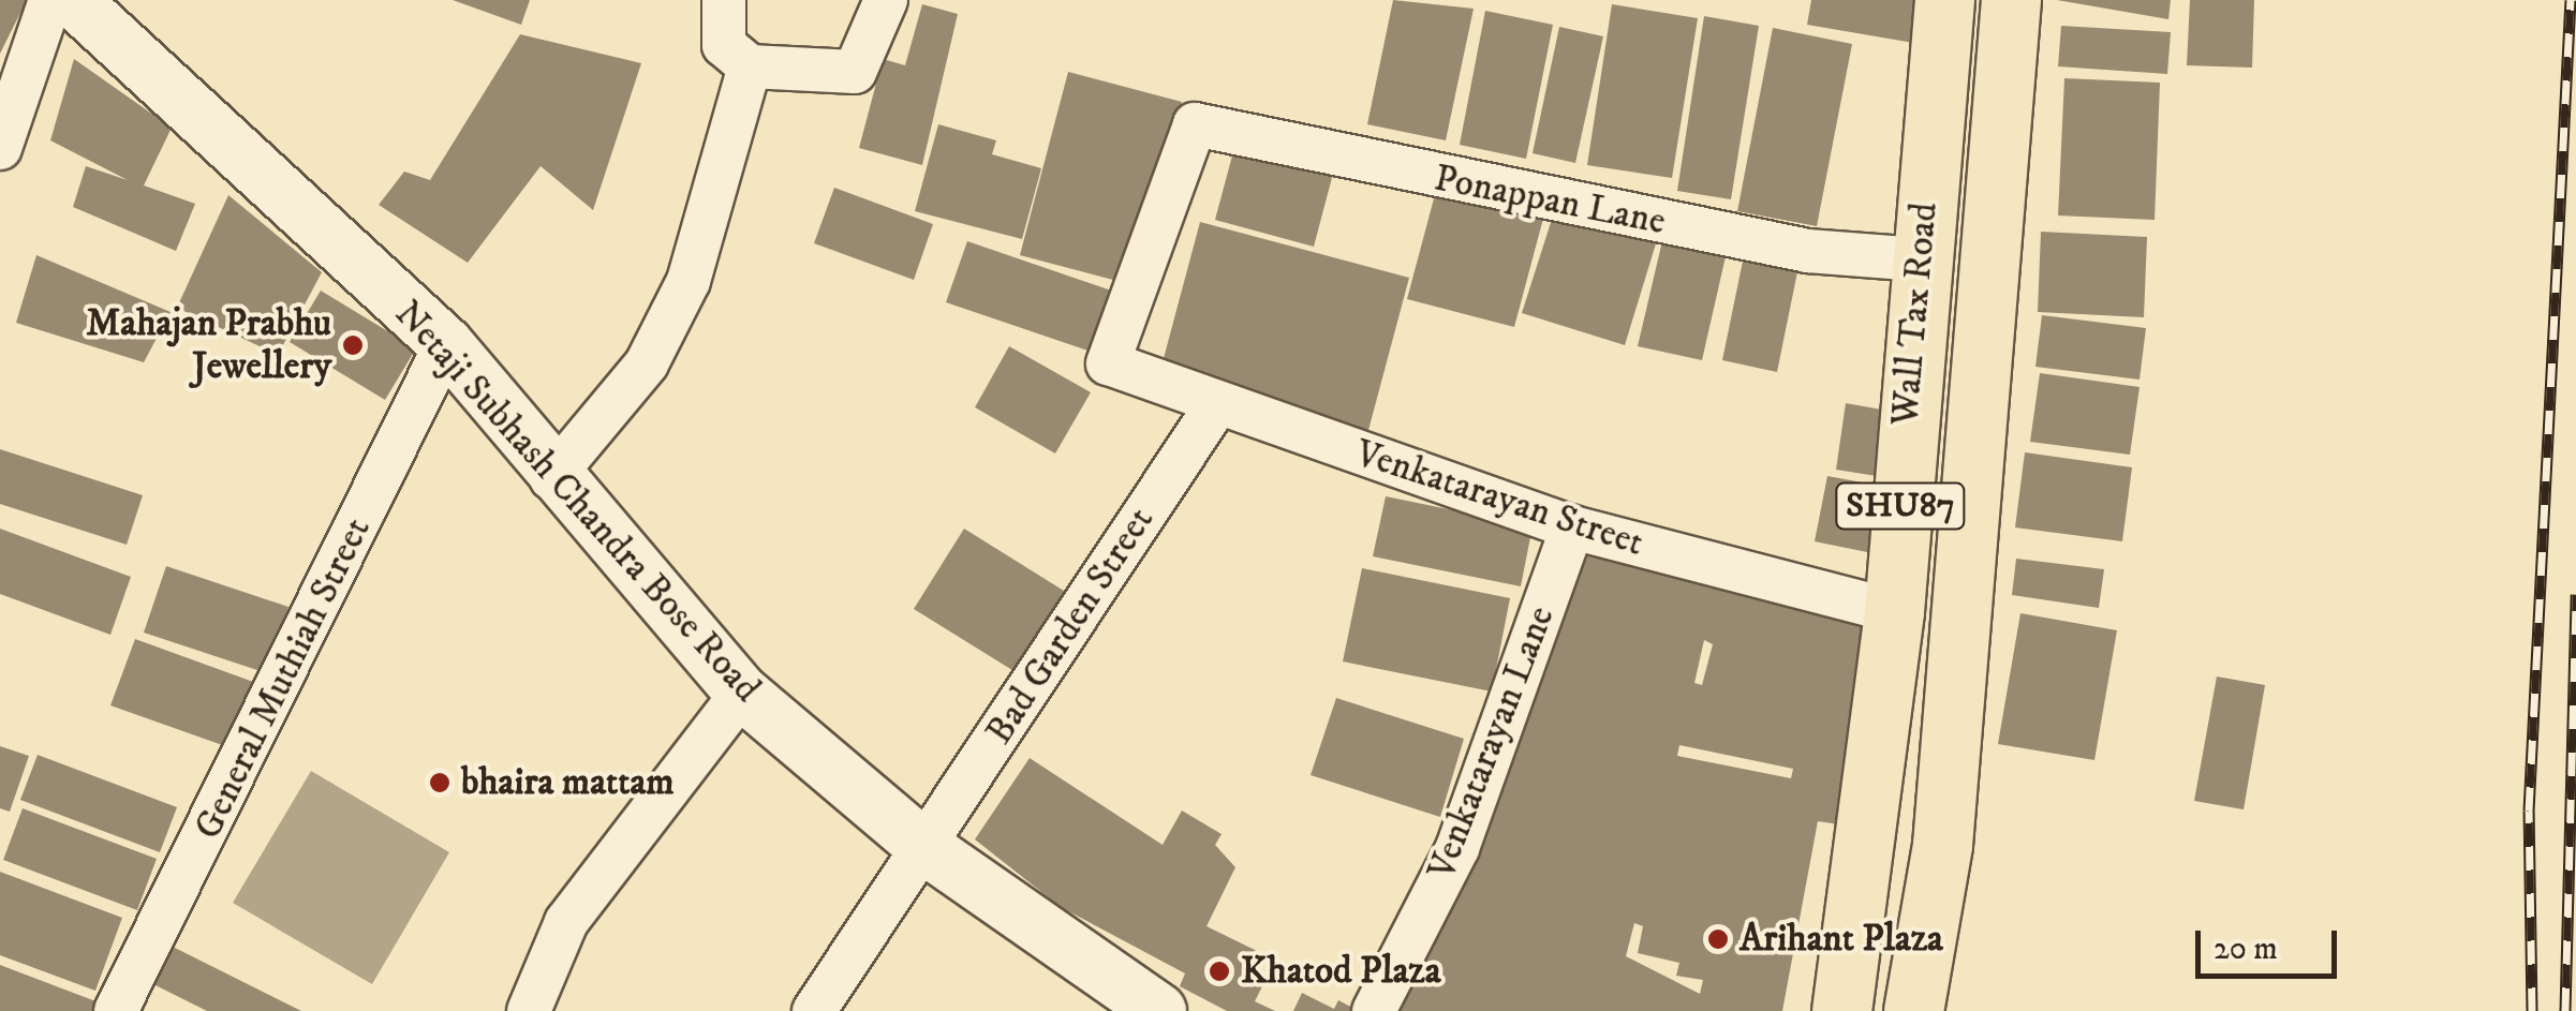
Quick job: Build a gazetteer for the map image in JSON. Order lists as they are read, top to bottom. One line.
{"streets":{"main road":["Wall Tax Road","SHU87"],"street":["Ponappan Lane","Venkatarayan Street","Netaji Subhash Chandra Bose Road","Bad Garden Street","General Muthiah Street","Venkatarayan Lane"]},"crossings":[["Ponappan Lane","Wall Tax Road"],["Ponappan Lane","Venkatarayan Street"],["Wall Tax Road","Venkatarayan Street"],["Venkatarayan Street","Bad Garden Street"],["Venkatarayan Street","Venkatarayan Lane"],["Netaji Subhash Chandra Bose Road","Bad Garden Street"],["Netaji Subhash Chandra Bose Road","General Muthiah Street"]],"places":["Mahajan Prabhu Jewellery","bhaira mattam","Arihant Plaza","Khatod Plaza"],"scale_bar":"20 m"}
